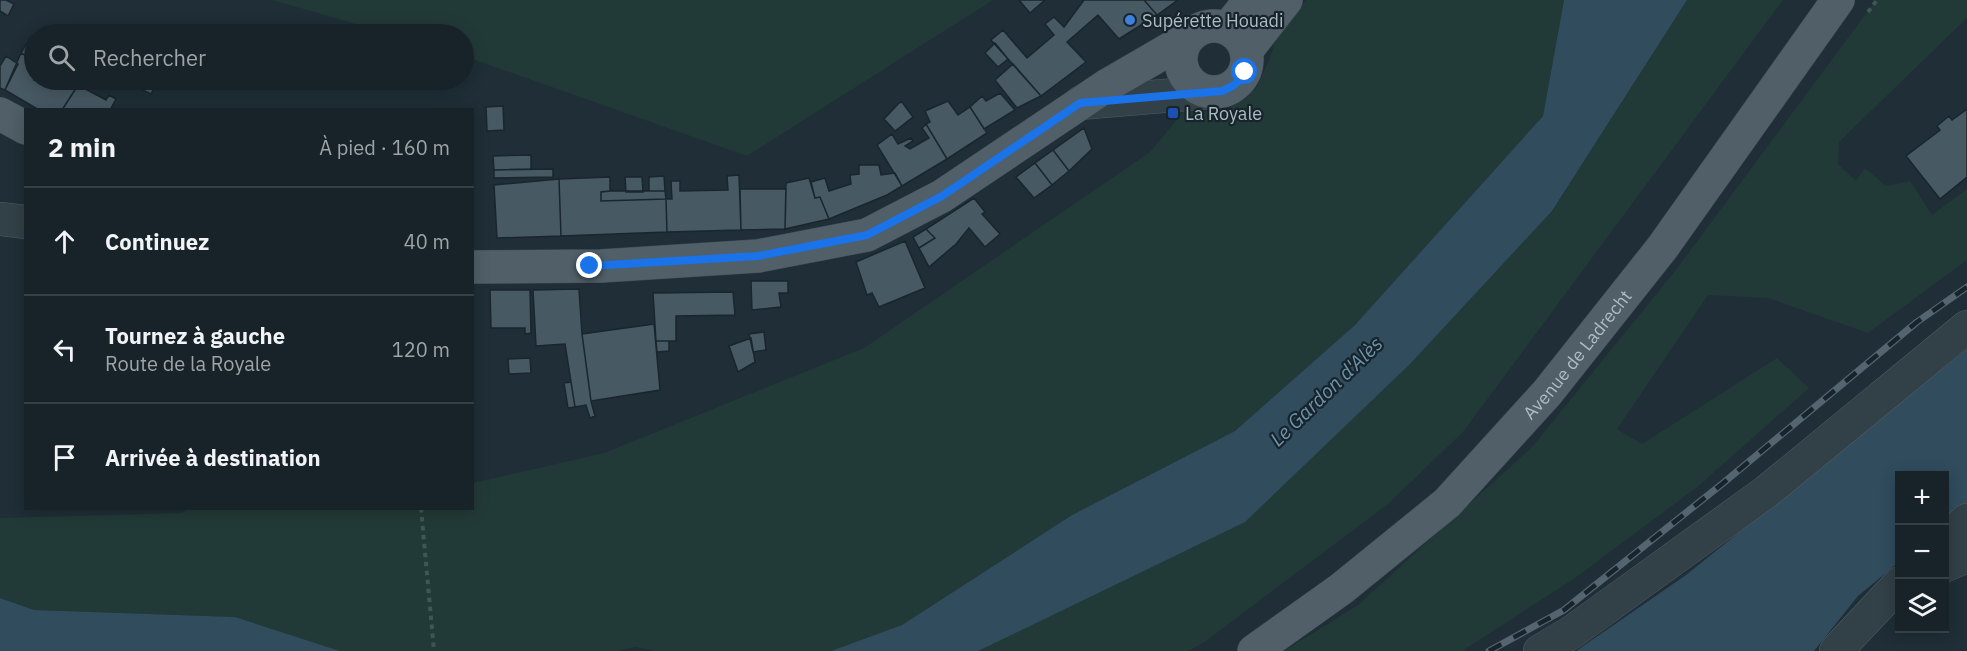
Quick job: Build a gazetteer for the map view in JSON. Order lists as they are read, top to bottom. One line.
{"streets":{"main road":["Avenue de Ladrecht"]},"water":["Le Gardon d'Alès"],"places":{"other":["Supérette Houadi"],"transit":["La Royale"]},"page":{"search":"Rechercher","heading":["2 min","À pied · 160 m"],"list":[["Continuez","40 m"],["Tournez à gauche","Route de la Royale","120 m"],"Arrivée à destination"],"map_buttons":["+","−"]}}
